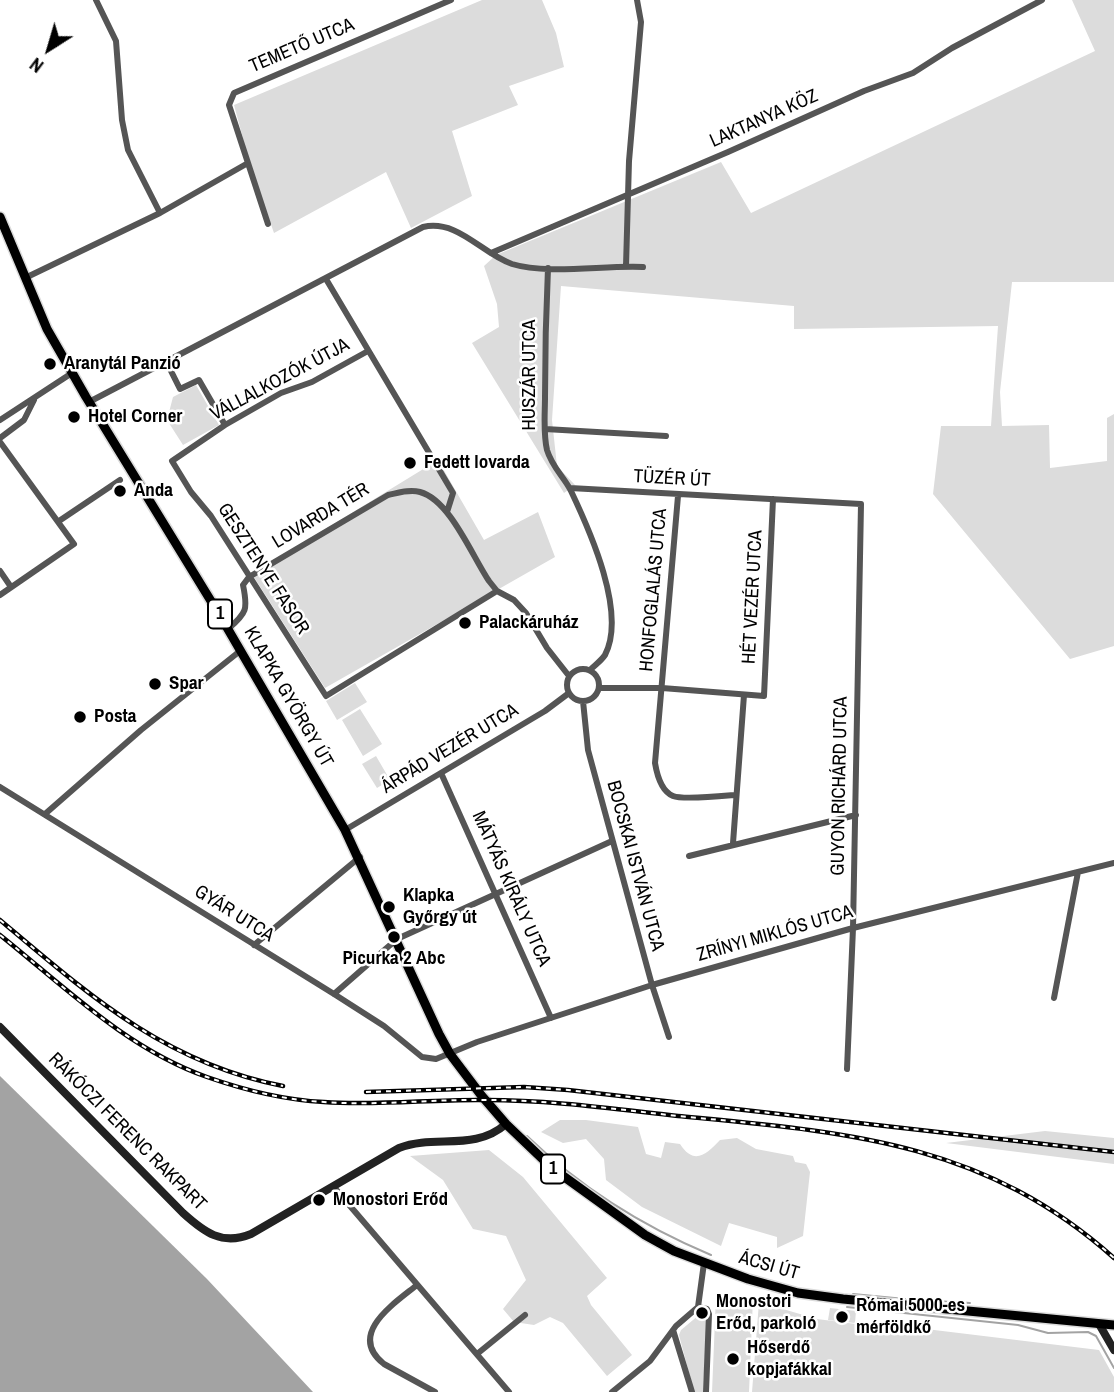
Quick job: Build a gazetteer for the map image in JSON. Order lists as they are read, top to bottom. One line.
{"streets":{"main road":["1","KLAPKA GYÖRGY ÚT","ÁCSI ÚT"],"street":["TEMETŐ UTCA","LAKTANYA KÖZ","HUSZÁR UTCA","VÁLLALKOZÓK ÚTJA","TÜZÉR ÚT","LOVARDA TÉR","GESZTENYE FASOR","HONFOGLALÁS UTCA","HÉT VEZÉR UTCA","ÁRPÁD VEZÉR UTCA","GUYON RICHÁRD UTCA","BOCSKAI ISTVÁN UTCA","MÁTYÁS KIRÁLY UTCA","GYÁR UTCA","ZRÍNYI MIKLÓS UTCA","RÁKÓCZI FERENC RAKPART"]},"crossings":[["HUSZÁR UTCA","VÁLLALKOZÓK ÚTJA"],["HUSZÁR UTCA","TÜZÉR ÚT"],["HUSZÁR UTCA","HONFOGLALÁS UTCA"],["HUSZÁR UTCA","ÁRPÁD VEZÉR UTCA"],["HUSZÁR UTCA","BOCSKAI ISTVÁN UTCA"],["VÁLLALKOZÓK ÚTJA","LOVARDA TÉR"],["VÁLLALKOZÓK ÚTJA","GESZTENYE FASOR"],["VÁLLALKOZÓK ÚTJA","HONFOGLALÁS UTCA"],["VÁLLALKOZÓK ÚTJA","ÁRPÁD VEZÉR UTCA"],["VÁLLALKOZÓK ÚTJA","BOCSKAI ISTVÁN UTCA"],["TÜZÉR ÚT","HONFOGLALÁS UTCA"],["TÜZÉR ÚT","HÉT VEZÉR UTCA"],["TÜZÉR ÚT","GUYON RICHÁRD UTCA"],["LOVARDA TÉR","GESZTENYE FASOR"],["HONFOGLALÁS UTCA","HÉT VEZÉR UTCA"],["HONFOGLALÁS UTCA","ÁRPÁD VEZÉR UTCA"],["HONFOGLALÁS UTCA","BOCSKAI ISTVÁN UTCA"],["KLAPKA GYÖRGY ÚT","ÁRPÁD VEZÉR UTCA"],["KLAPKA GYÖRGY ÚT","GYÁR UTCA"],["KLAPKA GYÖRGY ÚT","ZRÍNYI MIKLÓS UTCA"],["KLAPKA GYÖRGY ÚT","ÁCSI ÚT"],["ÁRPÁD VEZÉR UTCA","BOCSKAI ISTVÁN UTCA"],["ÁRPÁD VEZÉR UTCA","MÁTYÁS KIRÁLY UTCA"],["GUYON RICHÁRD UTCA","ZRÍNYI MIKLÓS UTCA"],["BOCSKAI ISTVÁN UTCA","ZRÍNYI MIKLÓS UTCA"],["MÁTYÁS KIRÁLY UTCA","ZRÍNYI MIKLÓS UTCA"],["GYÁR UTCA","ZRÍNYI MIKLÓS UTCA"],["RÁKÓCZI FERENC RAKPART","ÁCSI ÚT"]],"places":["Aranytál Panzió","Hotel Corner","Fedett lovarda","Anda","Palackáruház","Spar","Posta","Klapka Győrgy út","Picurka 2 Abc","Monostori Erőd","Monostori Erőd, parkoló","Római 5000-es mérföldkő","Hőserdő kopjafákkal"],"north":"bottom left"}
